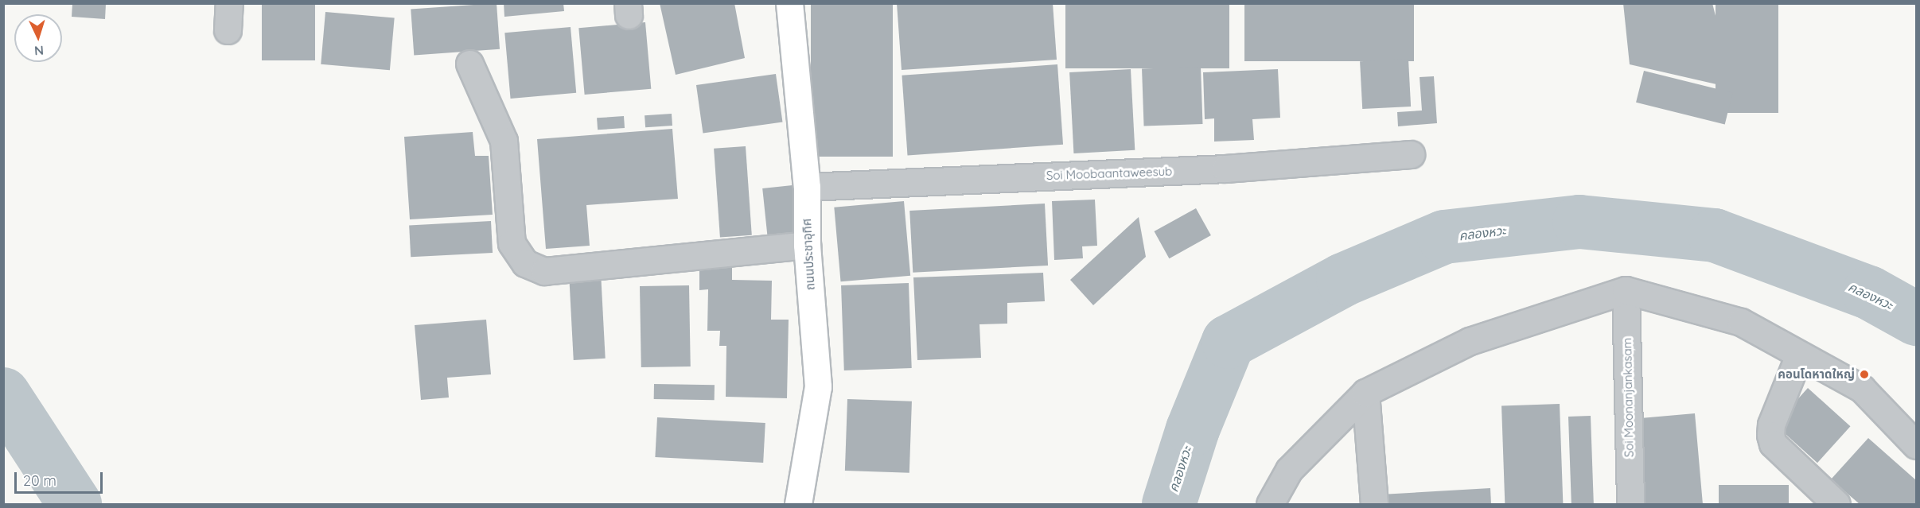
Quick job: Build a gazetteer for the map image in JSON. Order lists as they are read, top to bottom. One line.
{"streets":{"street":["Soi Moobaantaweesub","ถนนประชาอุทิศ","Soi Moonanjankasam"]},"crossings":[["Soi Moobaantaweesub","ถนนประชาอุทิศ"]],"water":["คลองหวะ"],"places":["คอนโดหาดใหญ่"],"scale_bar":"20 m","north":"bottom"}
